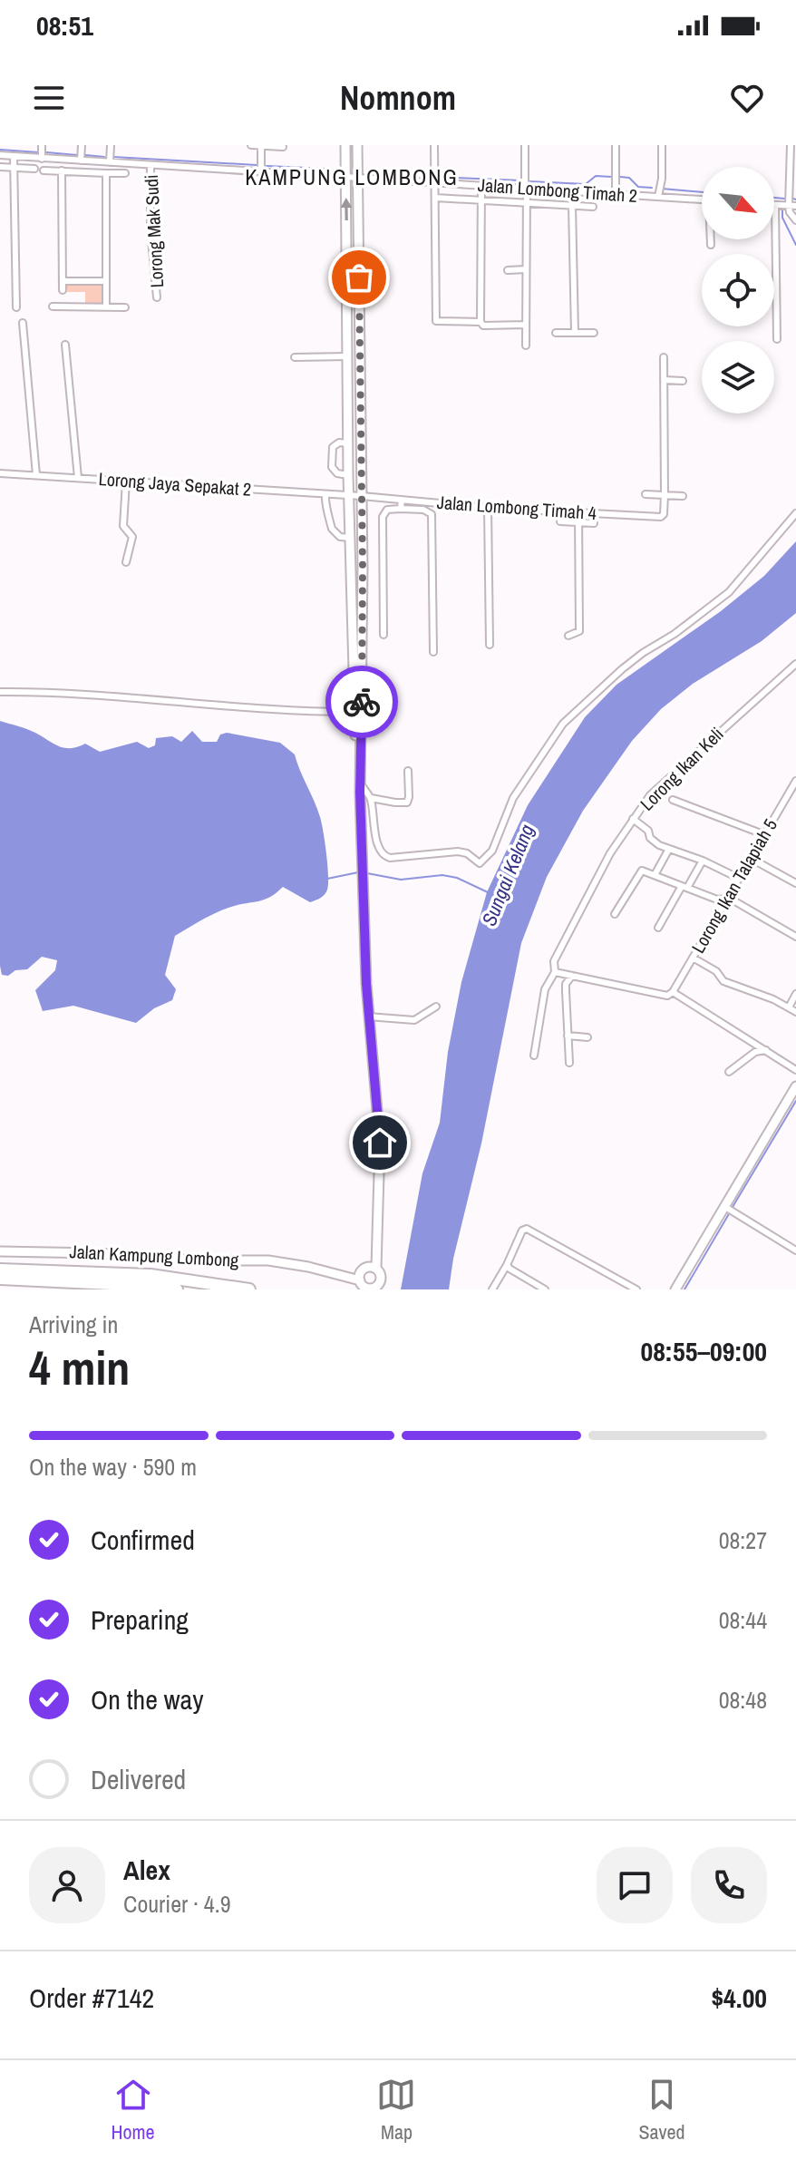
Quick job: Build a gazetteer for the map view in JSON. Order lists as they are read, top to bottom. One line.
{"streets":{"street":["Jalan Lombong Timah 2","Lorong Mak Sudi","Lorong Jaya Sepakat 2","Jalan Lombong Timah 4","Lorong Ikan Keli","Lorong Ikan Talapiah 5","Jalan Kampung Lombong"]},"crossings":[["Jalan Lombong Timah 2","Lorong Mak Sudi"],["Lorong Jaya Sepakat 2","Jalan Lombong Timah 4"]],"districts":["KAMPUNG LOMBONG"],"water":["Sungai Kelang"],"north":"bottom right","page":{"status":"08:51","header":"Nomnom","heading":["4 min","Arriving in","08:55–09:00"],"panel":["Alex","Courier · 4.9","Order #7142","$4.00"],"bar":"On the way · 590 m","list":[["Confirmed","08:27"],["Preparing","08:44"],["On the way","08:48"],"Delivered"],"tabs":["Home","Map","Saved"]}}
